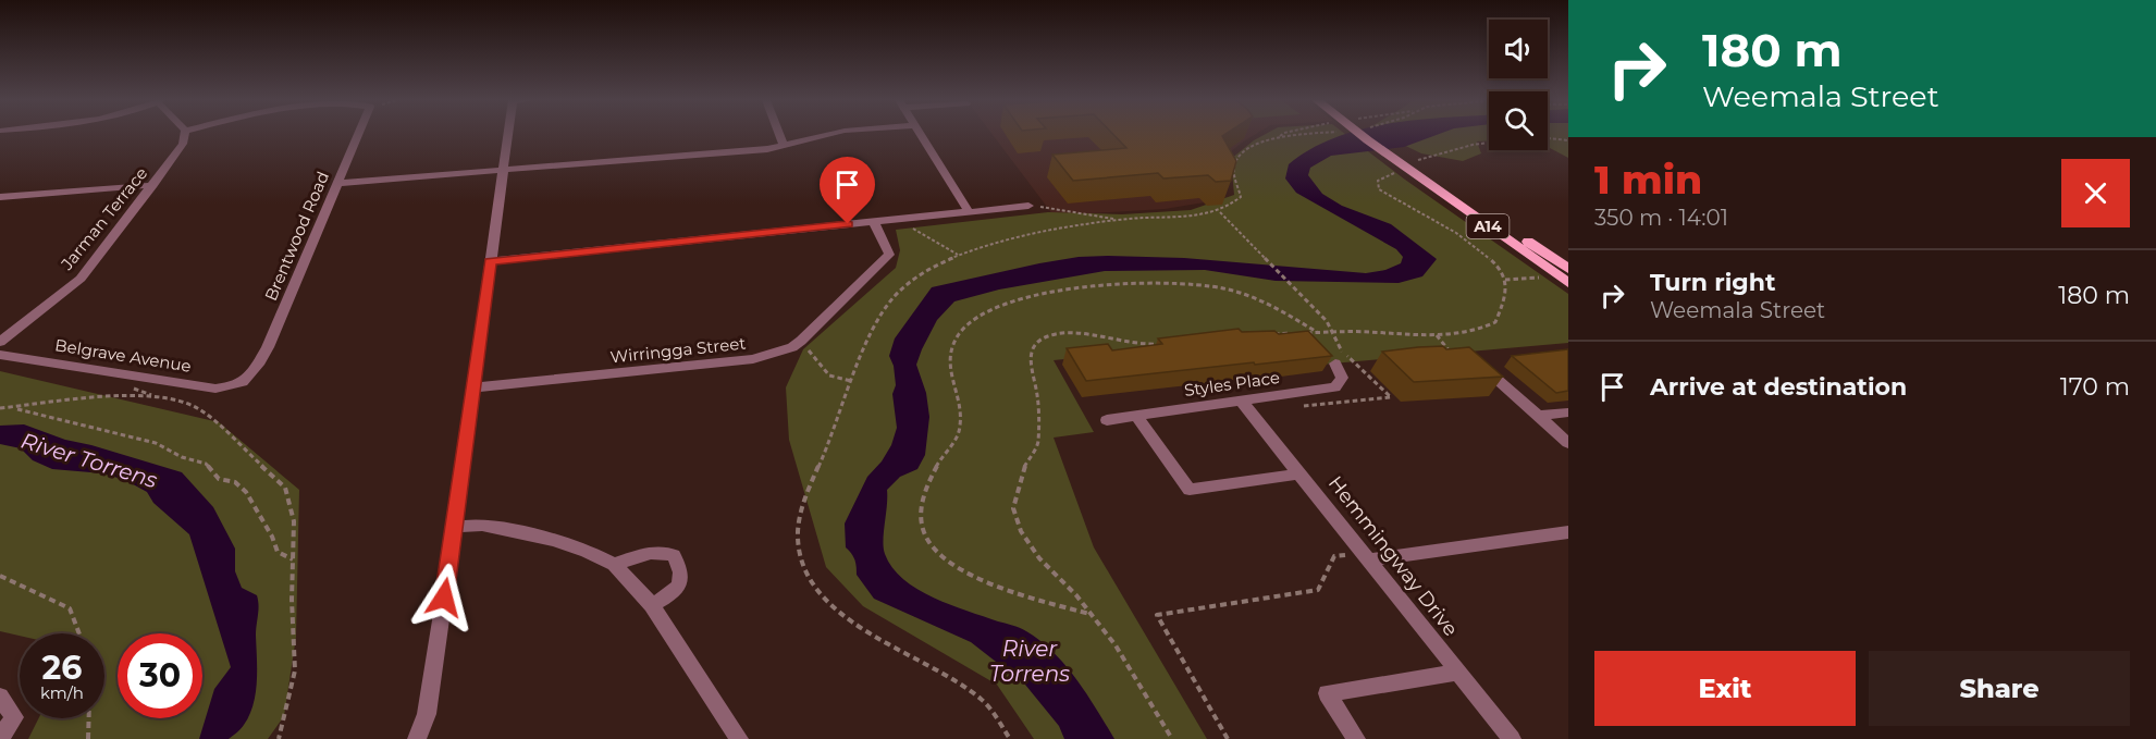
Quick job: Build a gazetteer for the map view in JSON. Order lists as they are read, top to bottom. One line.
{"streets":{"main road":["A14"],"street":["Jarman Terrace","Brentwood Road","Wirringga Street","Belgrave Avenue","Styles Place","Hemmingway Drive"]},"crossings":[["Brentwood Road","Belgrave Avenue"],["Styles Place","Hemmingway Drive"]],"water":["River Torrens"],"page":{"turn":["180 m","Weemala Street"],"heading":["1 min","350 m · 14:01"],"list":[{"name":"Turn right","note":"Weemala Street","value":"180 m"},{"name":"Arrive at destination","value":"170 m"}],"speed":"26 km/h","limit":"30","buttons":["Exit","Share"]}}
